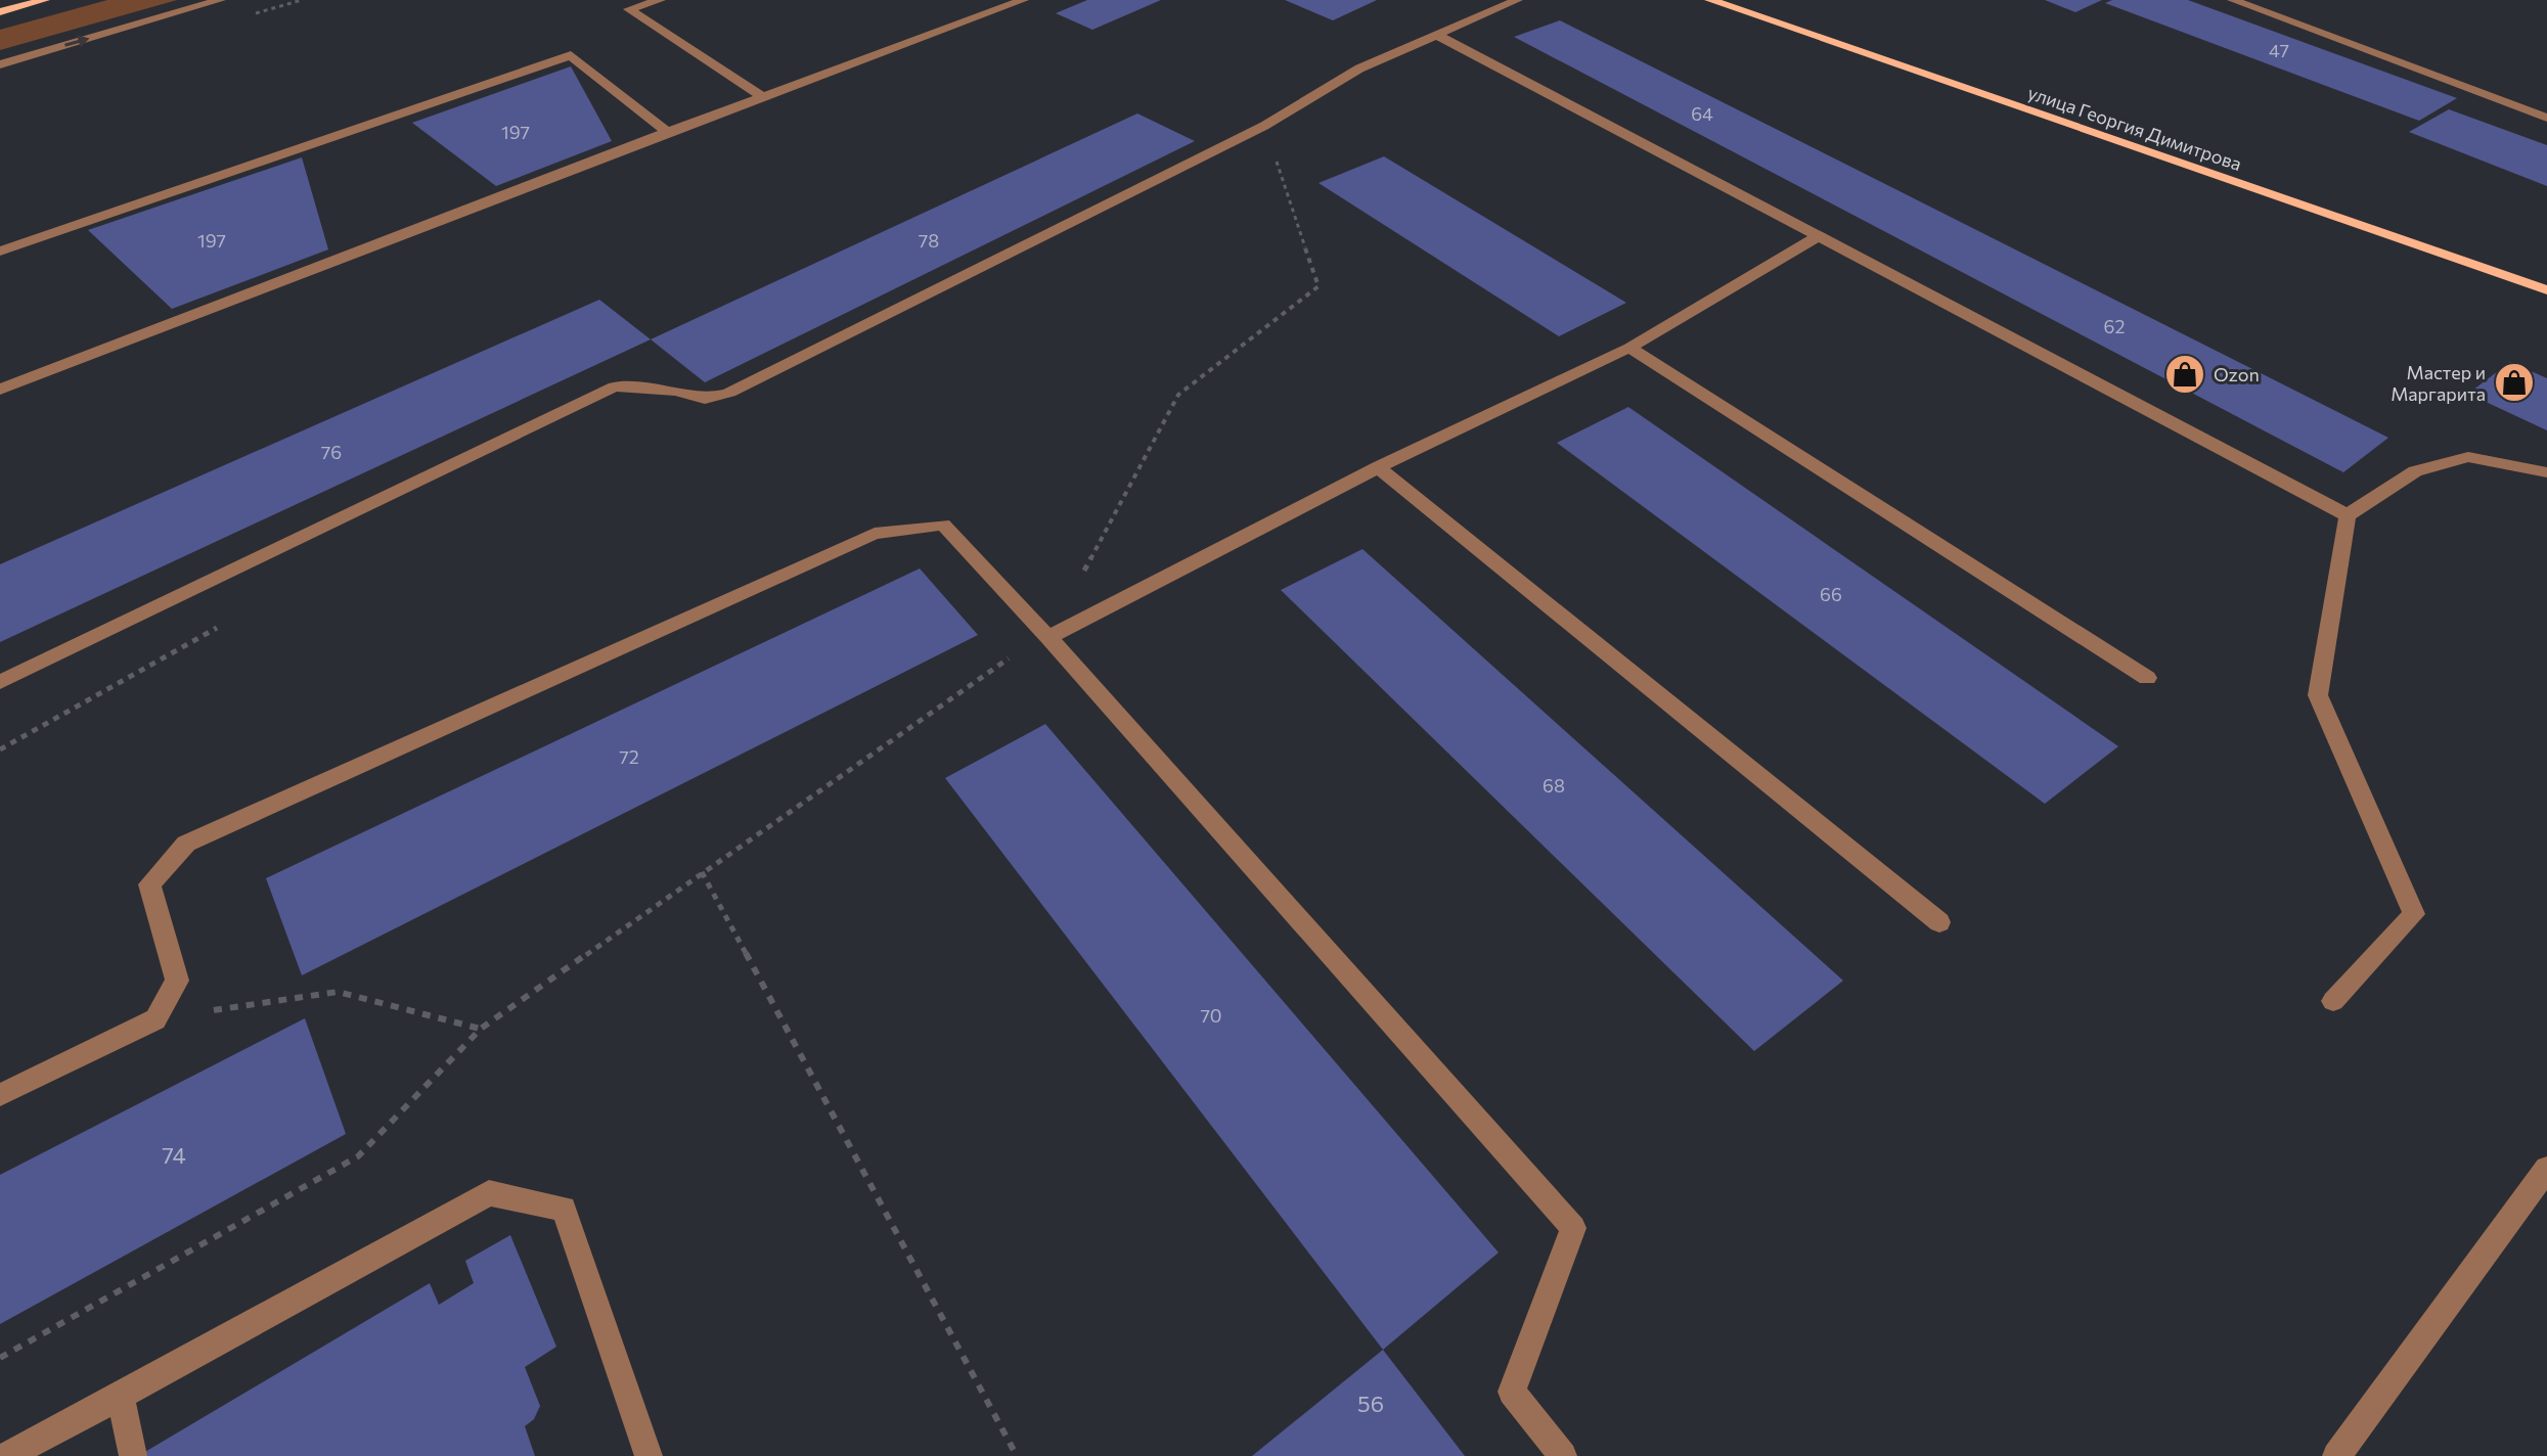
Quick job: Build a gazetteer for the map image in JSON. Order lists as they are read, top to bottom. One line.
{"streets":{"main road":["улица Георгия Димитрова"]},"places":{"shop":["Ozon","Мастер и Маргарита"]},"house_numbers":["47","64","197","197","78","62","76","66","72","68","70","74","56"]}
